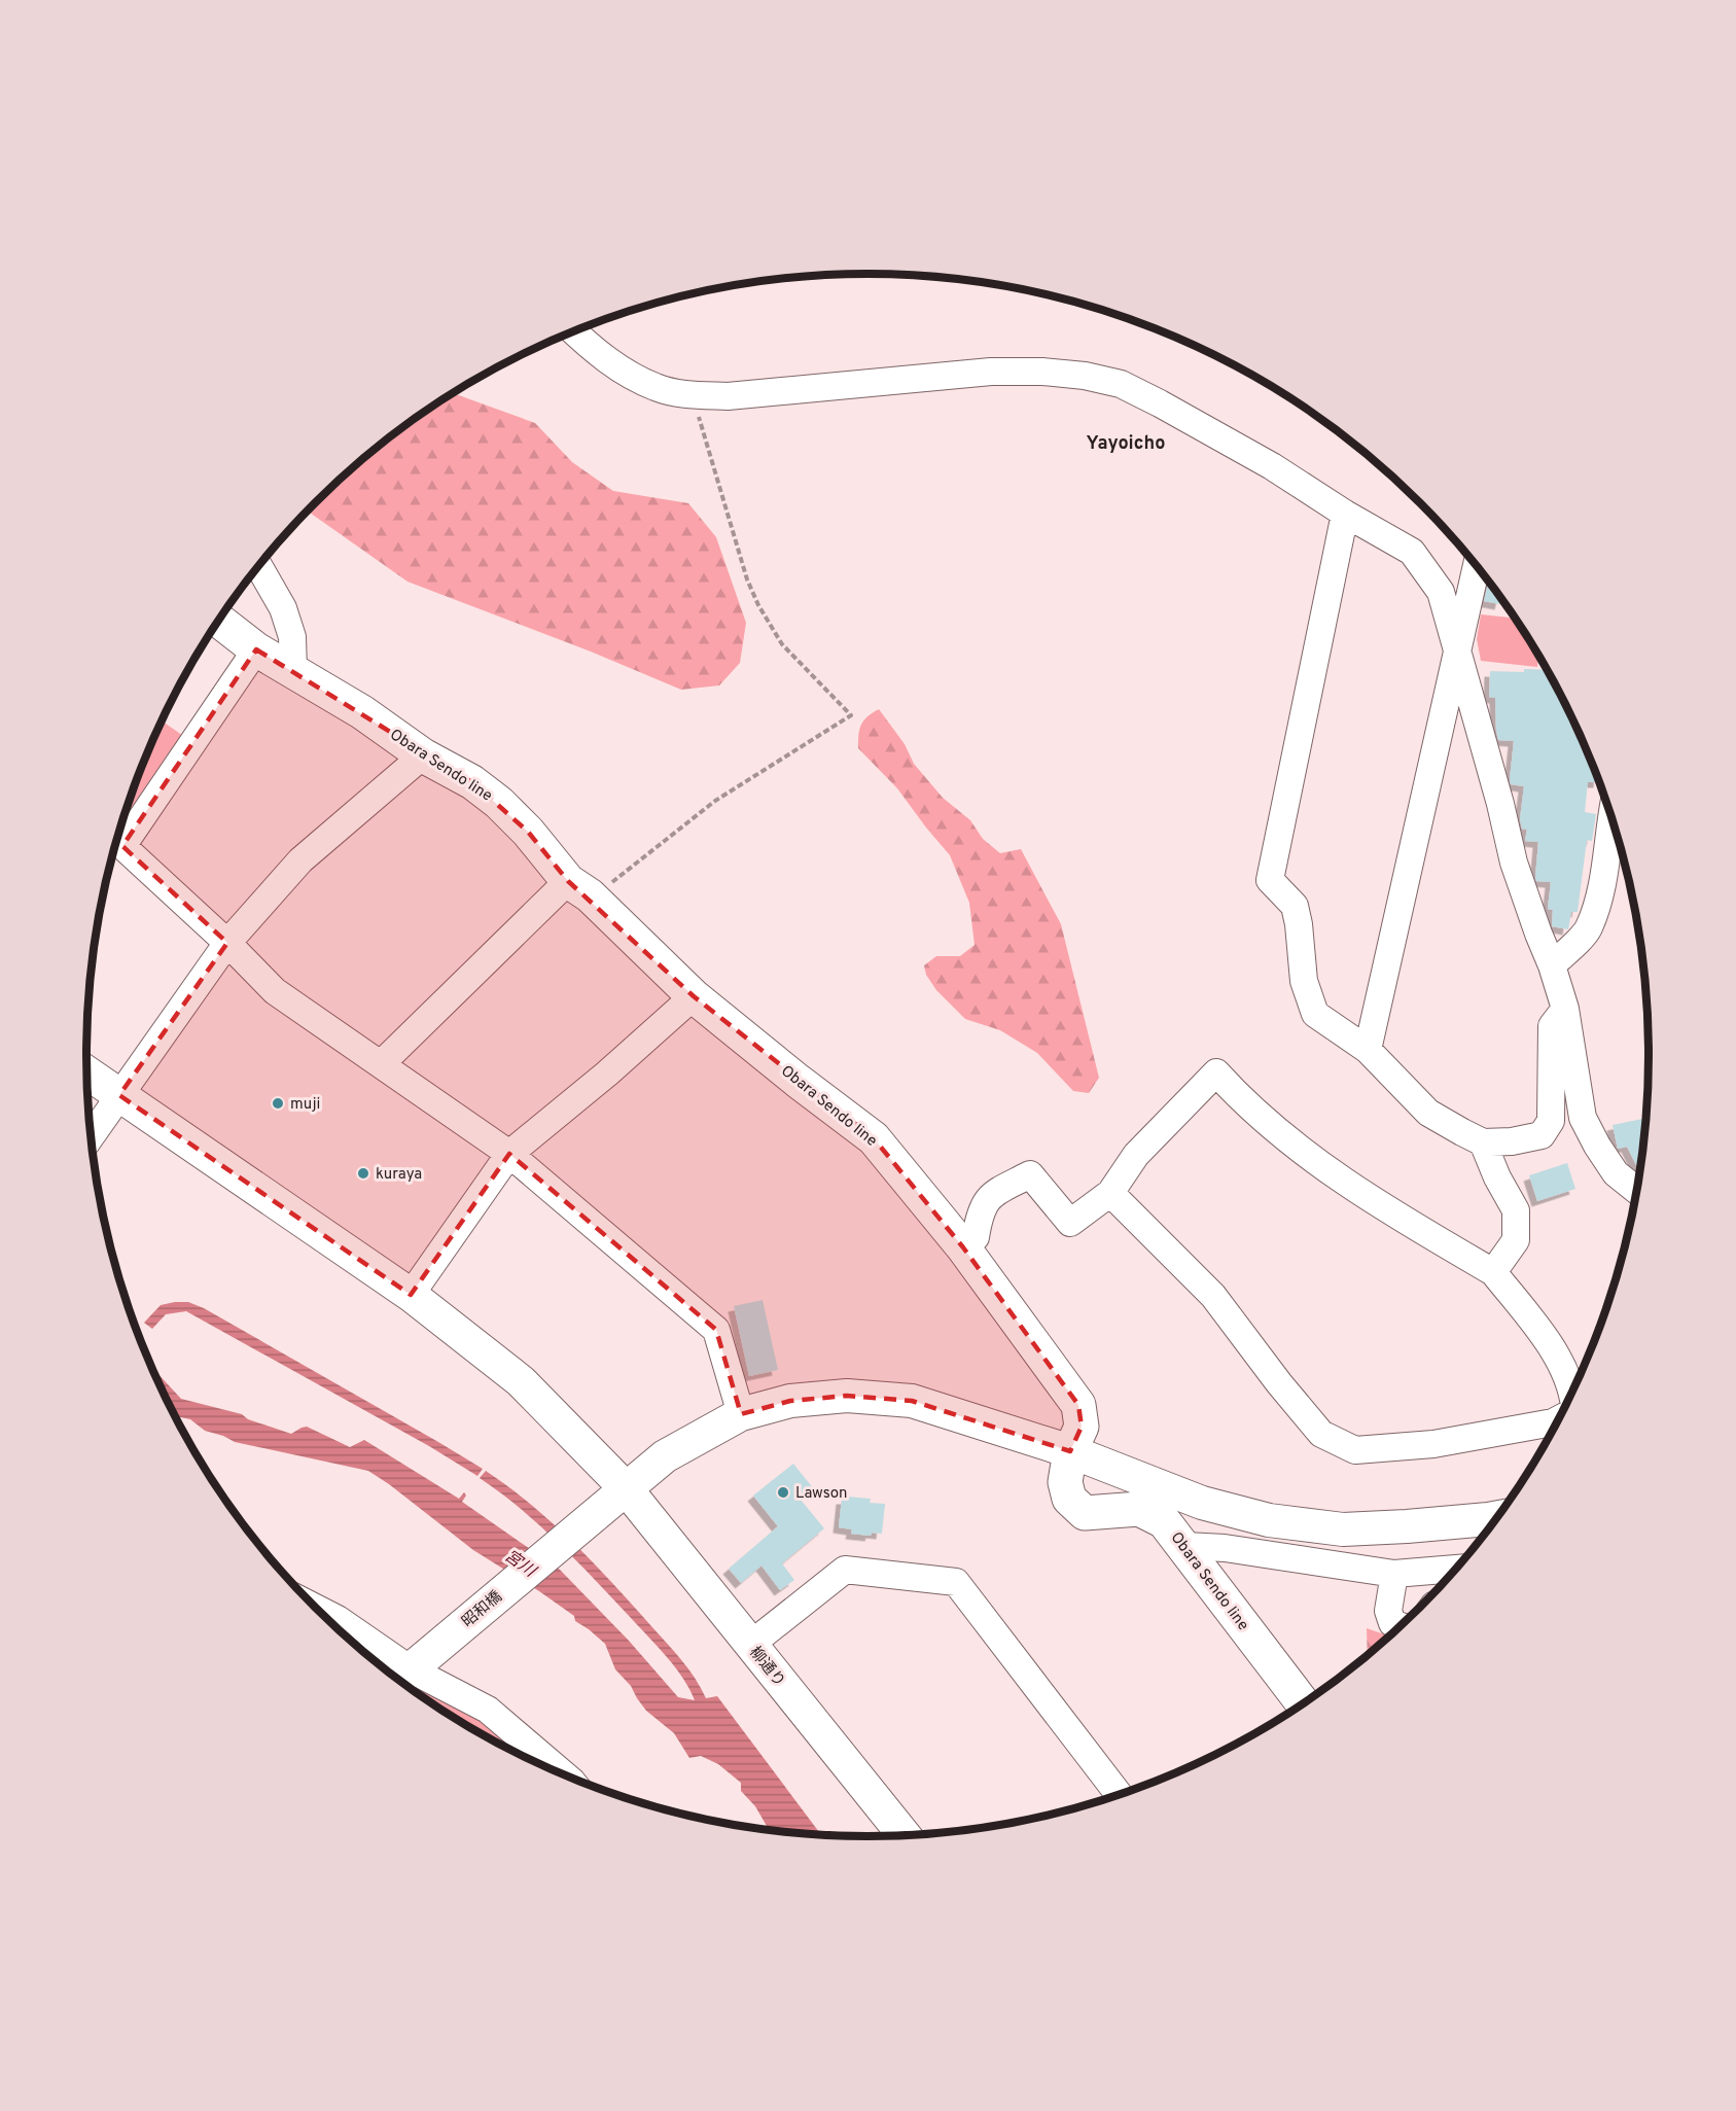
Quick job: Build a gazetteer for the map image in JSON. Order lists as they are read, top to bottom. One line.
{"streets":{"main road":["Obara Sendo line"],"street":["昭和橋","柳通り"]},"crossings":[["Obara Sendo line","昭和橋"],["昭和橋","柳通り"]],"districts":["Yayoicho"],"water":["宮川"],"places":["muji","kuraya","Lawson"]}
